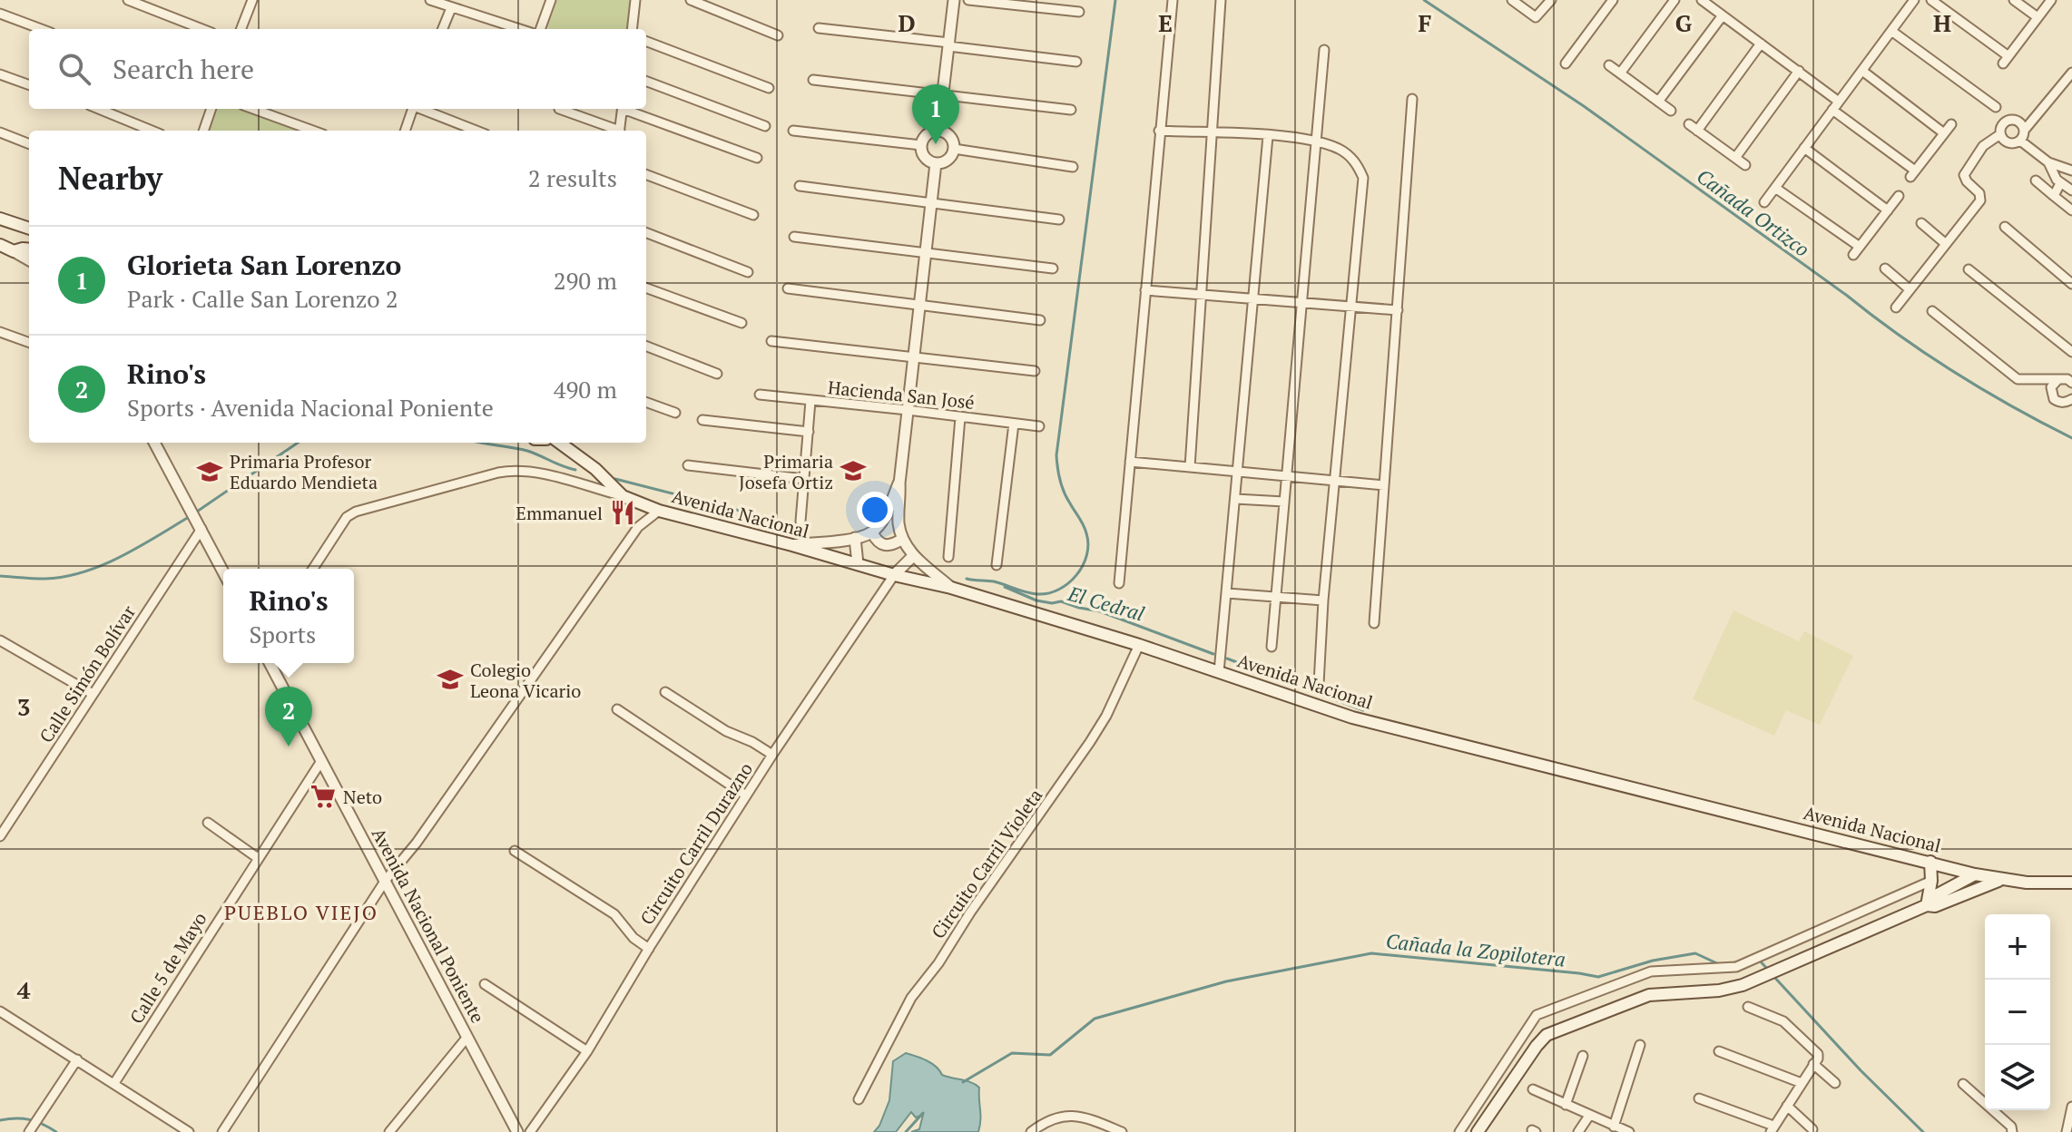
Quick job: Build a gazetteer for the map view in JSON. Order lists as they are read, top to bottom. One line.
{"streets":{"main road":["Avenida Nacional"],"street":["Hacienda San José","Calle Simón Bolívar","Circuito Carril Durazno","Circuito Carril Violeta","Avenida Nacional Poniente","Calle 5 de Mayo"]},"crossings":[["Avenida Nacional","Circuito Carril Durazno"],["Avenida Nacional","Circuito Carril Violeta"],["Avenida Nacional Poniente","Calle 5 de Mayo"]],"districts":["PUEBLO VIEJO"],"water":["Cañada Ortizco","El Cedral","Cañada la Zopilotera"],"places":{"school or university":["Primaria Josefa Ortiz","Primaria Profesor Eduardo Mendieta","Colegio Leona Vicario"],"restaurant":["Emmanuel"],"supermarket":["Neto"]},"page":{"search":"Search here","pins":["1","2"],"heading":["Nearby","2 results"],"list":[{"mark":"1","name":"Glorieta San Lorenzo","note":"Park · Calle San Lorenzo 2","value":"290 m"},{"mark":"2","name":"Rino's","note":"Sports · Avenida Nacional Poniente","value":"490 m"}],"popup":["Rino's","Sports"],"map_buttons":["+","−"]},"grid":{"columns":["D","E","F","G","H"],"rows":["3","4"]}}
